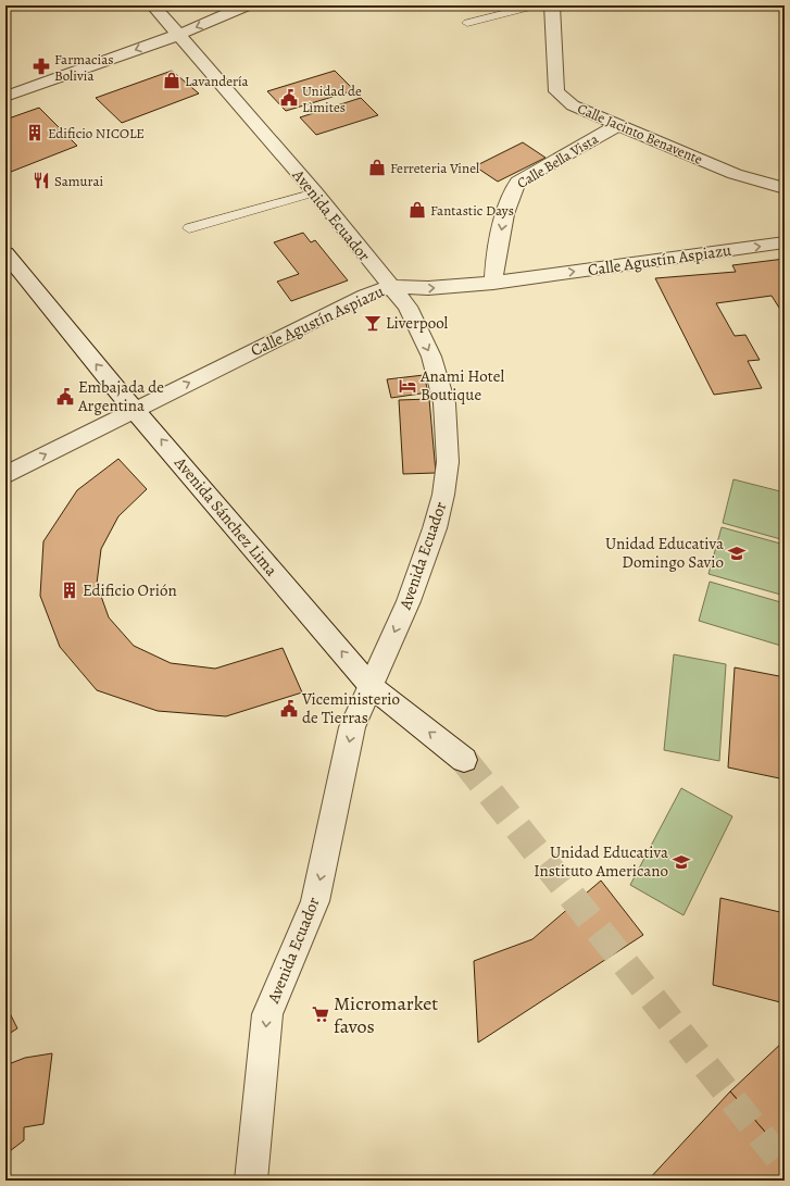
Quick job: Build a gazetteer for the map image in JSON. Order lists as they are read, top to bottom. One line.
{"streets":{"street":["Calle Jacinto Benavente","Calle Bella Vista","Avenida Ecuador","Calle Agustín Aspiazu","Avenida Sánchez Lima"]},"crossings":[["Calle Jacinto Benavente","Calle Bella Vista"],["Calle Bella Vista","Calle Agustín Aspiazu"],["Avenida Ecuador","Calle Agustín Aspiazu"],["Avenida Ecuador","Avenida Sánchez Lima"],["Calle Agustín Aspiazu","Avenida Sánchez Lima"]],"one_way":["Calle Bella Vista","Avenida Ecuador","Calle Agustín Aspiazu","Avenida Sánchez Lima"],"places":{"pharmacy":["Farmacias Bolivia"],"shop":["Lavandería","Ferreteria Vinel","Fantastic Days"],"public building":["Unidad de Lìmites","Embajada de Argentina","Viceministerio de Tierras"],"building":["Edificio NICOLE","Edificio Orión"],"restaurant":["Samurai"],"bar":["Liverpool"],"hotel":["Anami Hotel Boutique"],"school or university":["Unidad Educativa Domingo Savio","Unidad Educativa Instituto Americano"],"supermarket":["Micromarket favos"]}}
